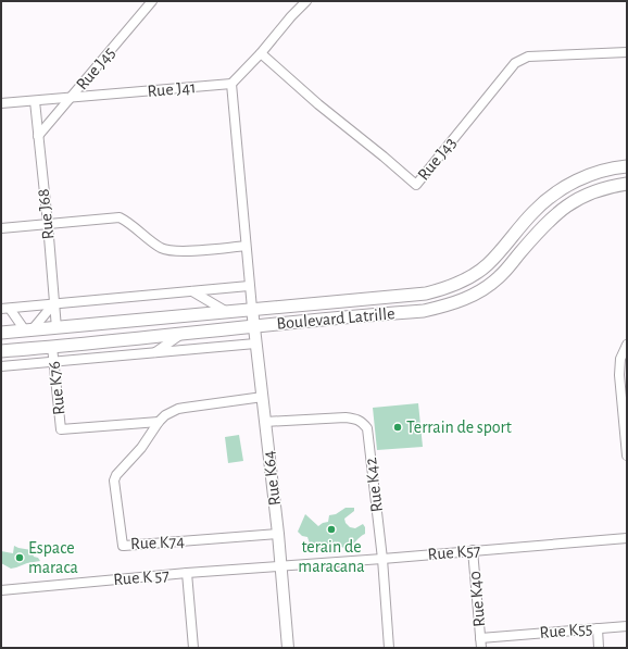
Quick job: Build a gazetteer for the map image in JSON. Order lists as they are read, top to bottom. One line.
{"streets":{"main road":["Boulevard Latrille"],"street":["Rue J45","Rue J41","Rue J43","Rue J68","Rue K76","Rue K64","Rue K42","Rue K74","Rue K57","Rue K 57","Rue K40","Rue K55"]},"crossings":[["Rue J45","Rue J41"],["Rue J45","Rue J68"],["Rue J41","Rue J68"],["Rue J68","Boulevard Latrille"],["Boulevard Latrille","Rue K76"],["Boulevard Latrille","Rue K64"],["Rue K76","Rue K74"],["Rue K64","Rue K42"],["Rue K64","Rue K74"],["Rue K64","Rue K57"],["Rue K64","Rue K 57"],["Rue K42","Rue K57"],["Rue K57","Rue K 57"],["Rue K57","Rue K40"],["Rue K40","Rue K55"]],"places":["Terrain de sport","terain de maracana","Espace maraca"]}
